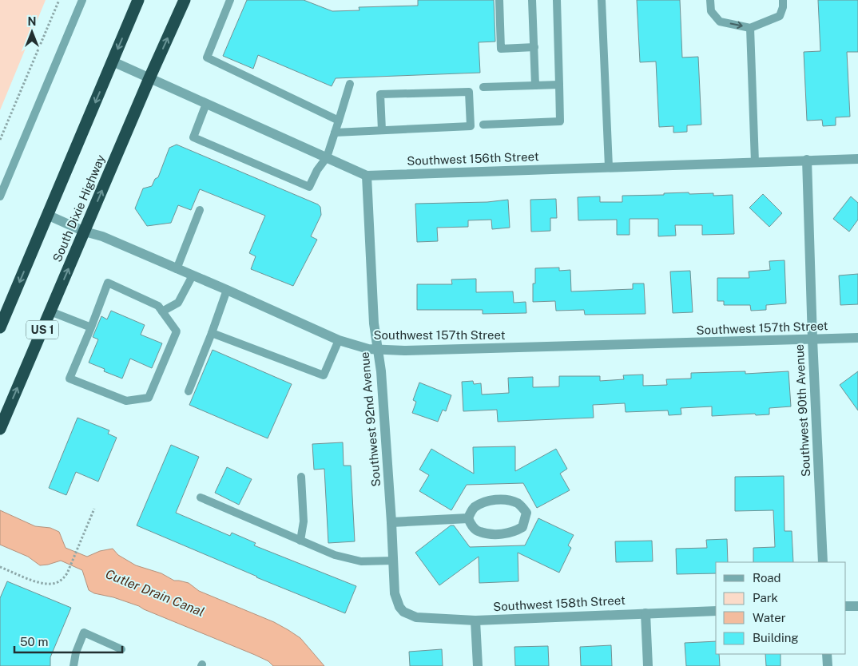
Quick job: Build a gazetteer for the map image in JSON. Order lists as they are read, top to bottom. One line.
{"streets":{"highway":["South Dixie Highway","US 1"],"street":["Southwest 156th Street","Southwest 157th Street","Southwest 90th Avenue","Southwest 92nd Avenue","Southwest 158th Street"]},"crossings":[["Southwest 156th Street","South Dixie Highway"],["Southwest 156th Street","Southwest 90th Avenue"],["Southwest 156th Street","Southwest 92nd Avenue"],["South Dixie Highway","Southwest 157th Street"],["Southwest 157th Street","Southwest 90th Avenue"],["Southwest 157th Street","Southwest 92nd Avenue"],["Southwest 92nd Avenue","Southwest 158th Street"]],"water":["Cutler Drain Canal"],"legend":["Road","Park","Water","Building"],"scale_bar":"50 m","north":"top"}
